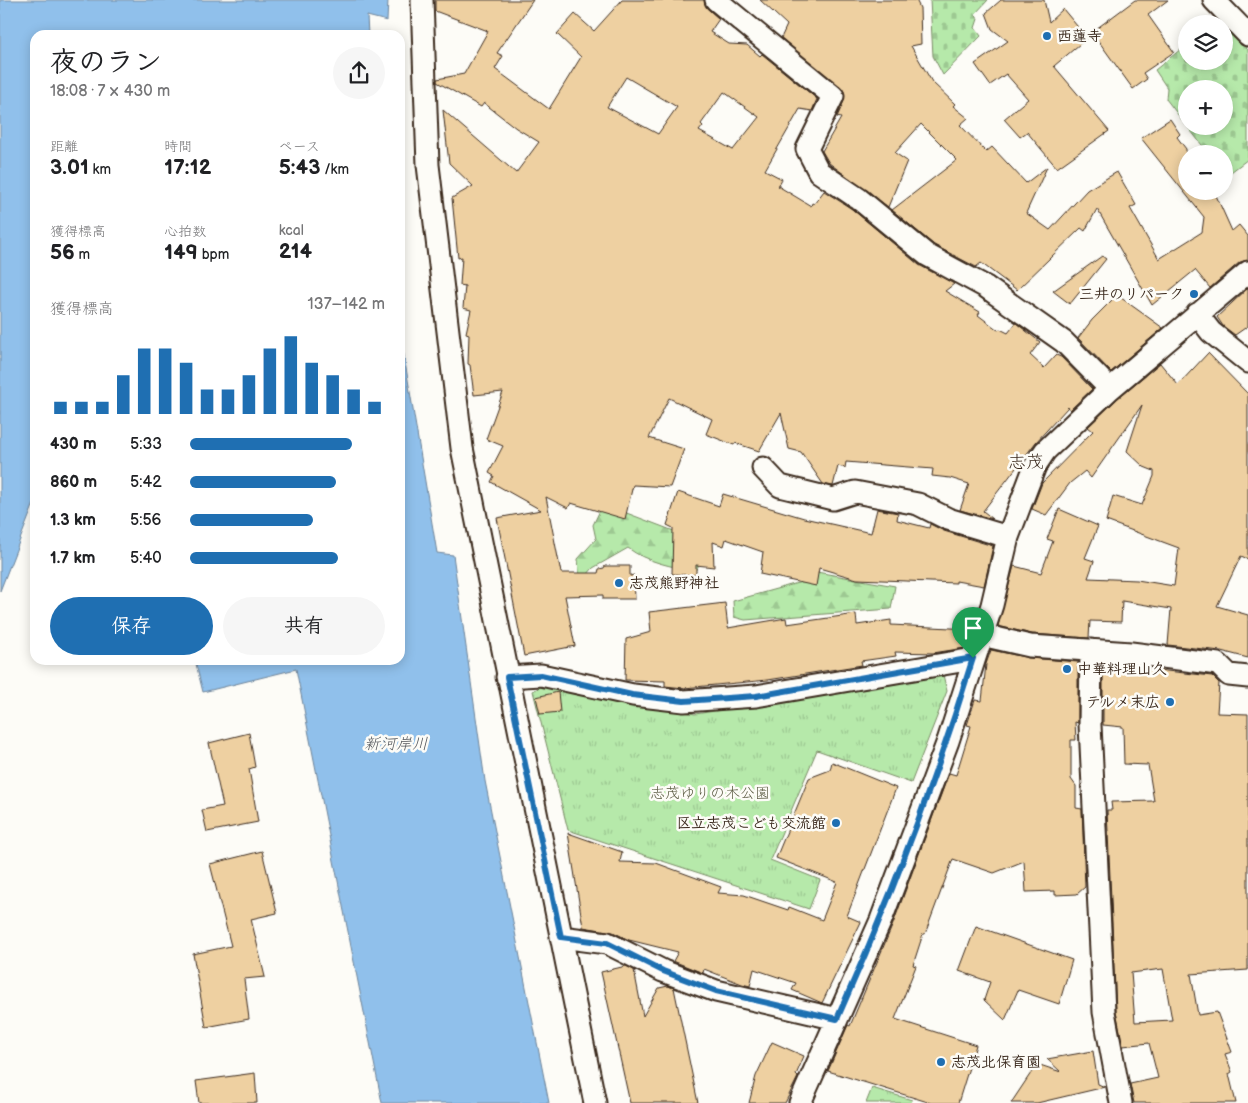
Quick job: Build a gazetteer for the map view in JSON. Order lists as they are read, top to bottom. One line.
{"districts":["志茂"],"water":["新河岸川"],"parks":["志茂ゆりの木公園"],"places":["西蓮寺","三井のリパーク","志茂熊野神社","中華料理山久","テルメ末広","区立志茂こども交流館","志茂北保育園"],"page":{"map_buttons":["+","−"],"heading":["夜のラン","18:08 · 7 × 430 m"],"stats":[["距離","3.01 km"],["時間","17:12"],["ペース","5:43 /km"],["獲得標高","56 m"],["心拍数","149 bpm"],["kcal","214"]],"chart":["獲得標高","137–142 m"],"list":[{"name":"430 m","note":"5:33"},{"name":"860 m","note":"5:42"},{"name":"1.3 km","note":"5:56"},{"name":"1.7 km","note":"5:40"}],"buttons":["保存","共有"]}}
